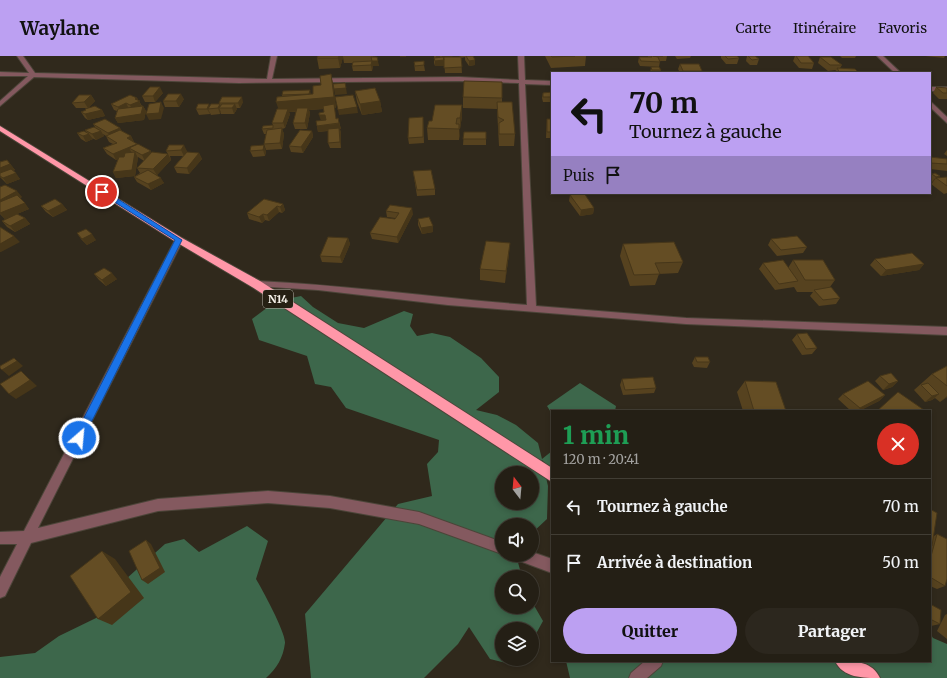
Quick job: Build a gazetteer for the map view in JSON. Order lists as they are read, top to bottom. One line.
{"streets":{"highway":["N14"]},"north":"top","page":{"header":"Waylane","nav":["Carte","Itinéraire","Favoris"],"turn":["70 m","Tournez à gauche"],"then":"Puis","heading":["1 min","120 m · 20:41"],"list":[{"name":"Tournez à gauche","value":"70 m"},{"name":"Arrivée à destination","value":"50 m"}],"buttons":["Quitter","Partager"]}}
